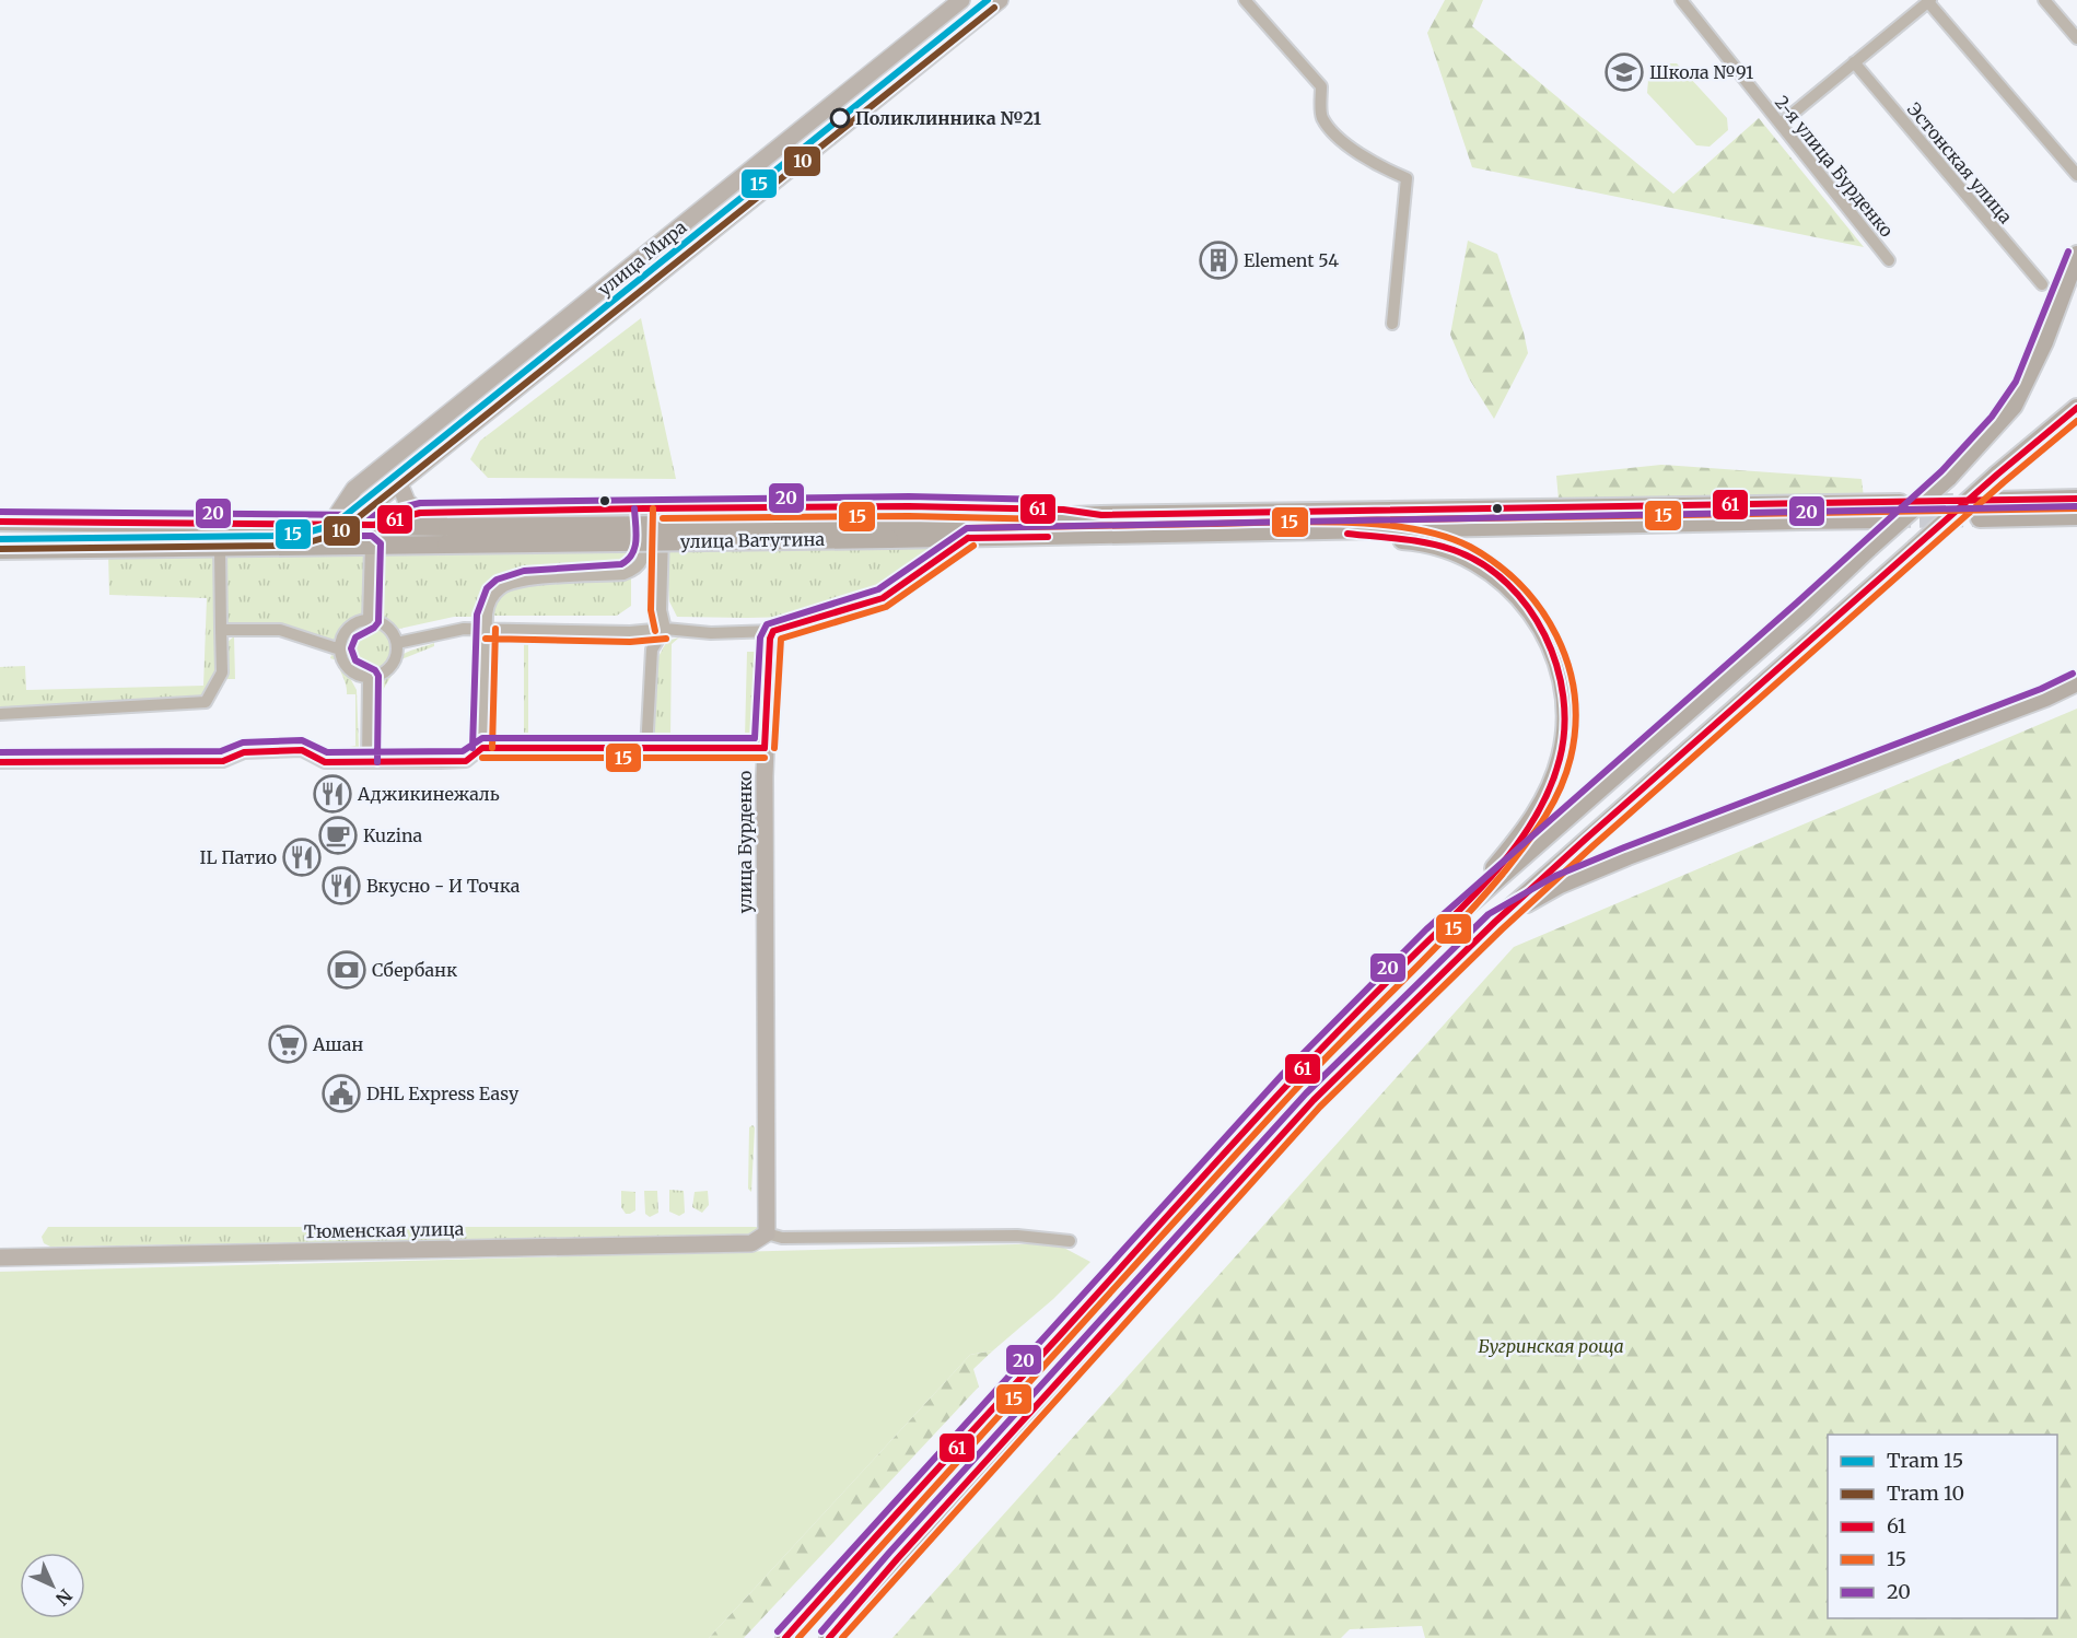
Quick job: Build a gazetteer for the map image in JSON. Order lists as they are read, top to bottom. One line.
{"streets":{"main road":["улица Ватутина"],"street":["Эстонская улица","2-я улица Бурденко","улица Мира","улица Бурденко","Тюменская улица"]},"crossings":[["улица Мира","улица Ватутина"],["улица Бурденко","Тюменская улица"]],"parks":["Бугринская роща"],"places":{"school or university":["Школа №91"],"other":["Поликлинника №21"],"building":["Element 54"],"restaurant":["Аджикинежаль","IL Патио","Вкусно - И Точка"],"cafe":["Kuzina"],"bank":["Сбербанк"],"supermarket":["Ашан"],"public building":["DHL Express Easy"]},"lines":["tram line 15","tram line 10","transit line 20","transit line 61","transit line 15"],"legend":["Tram 15","Tram 10","61","15","20"],"north":"bottom right"}
